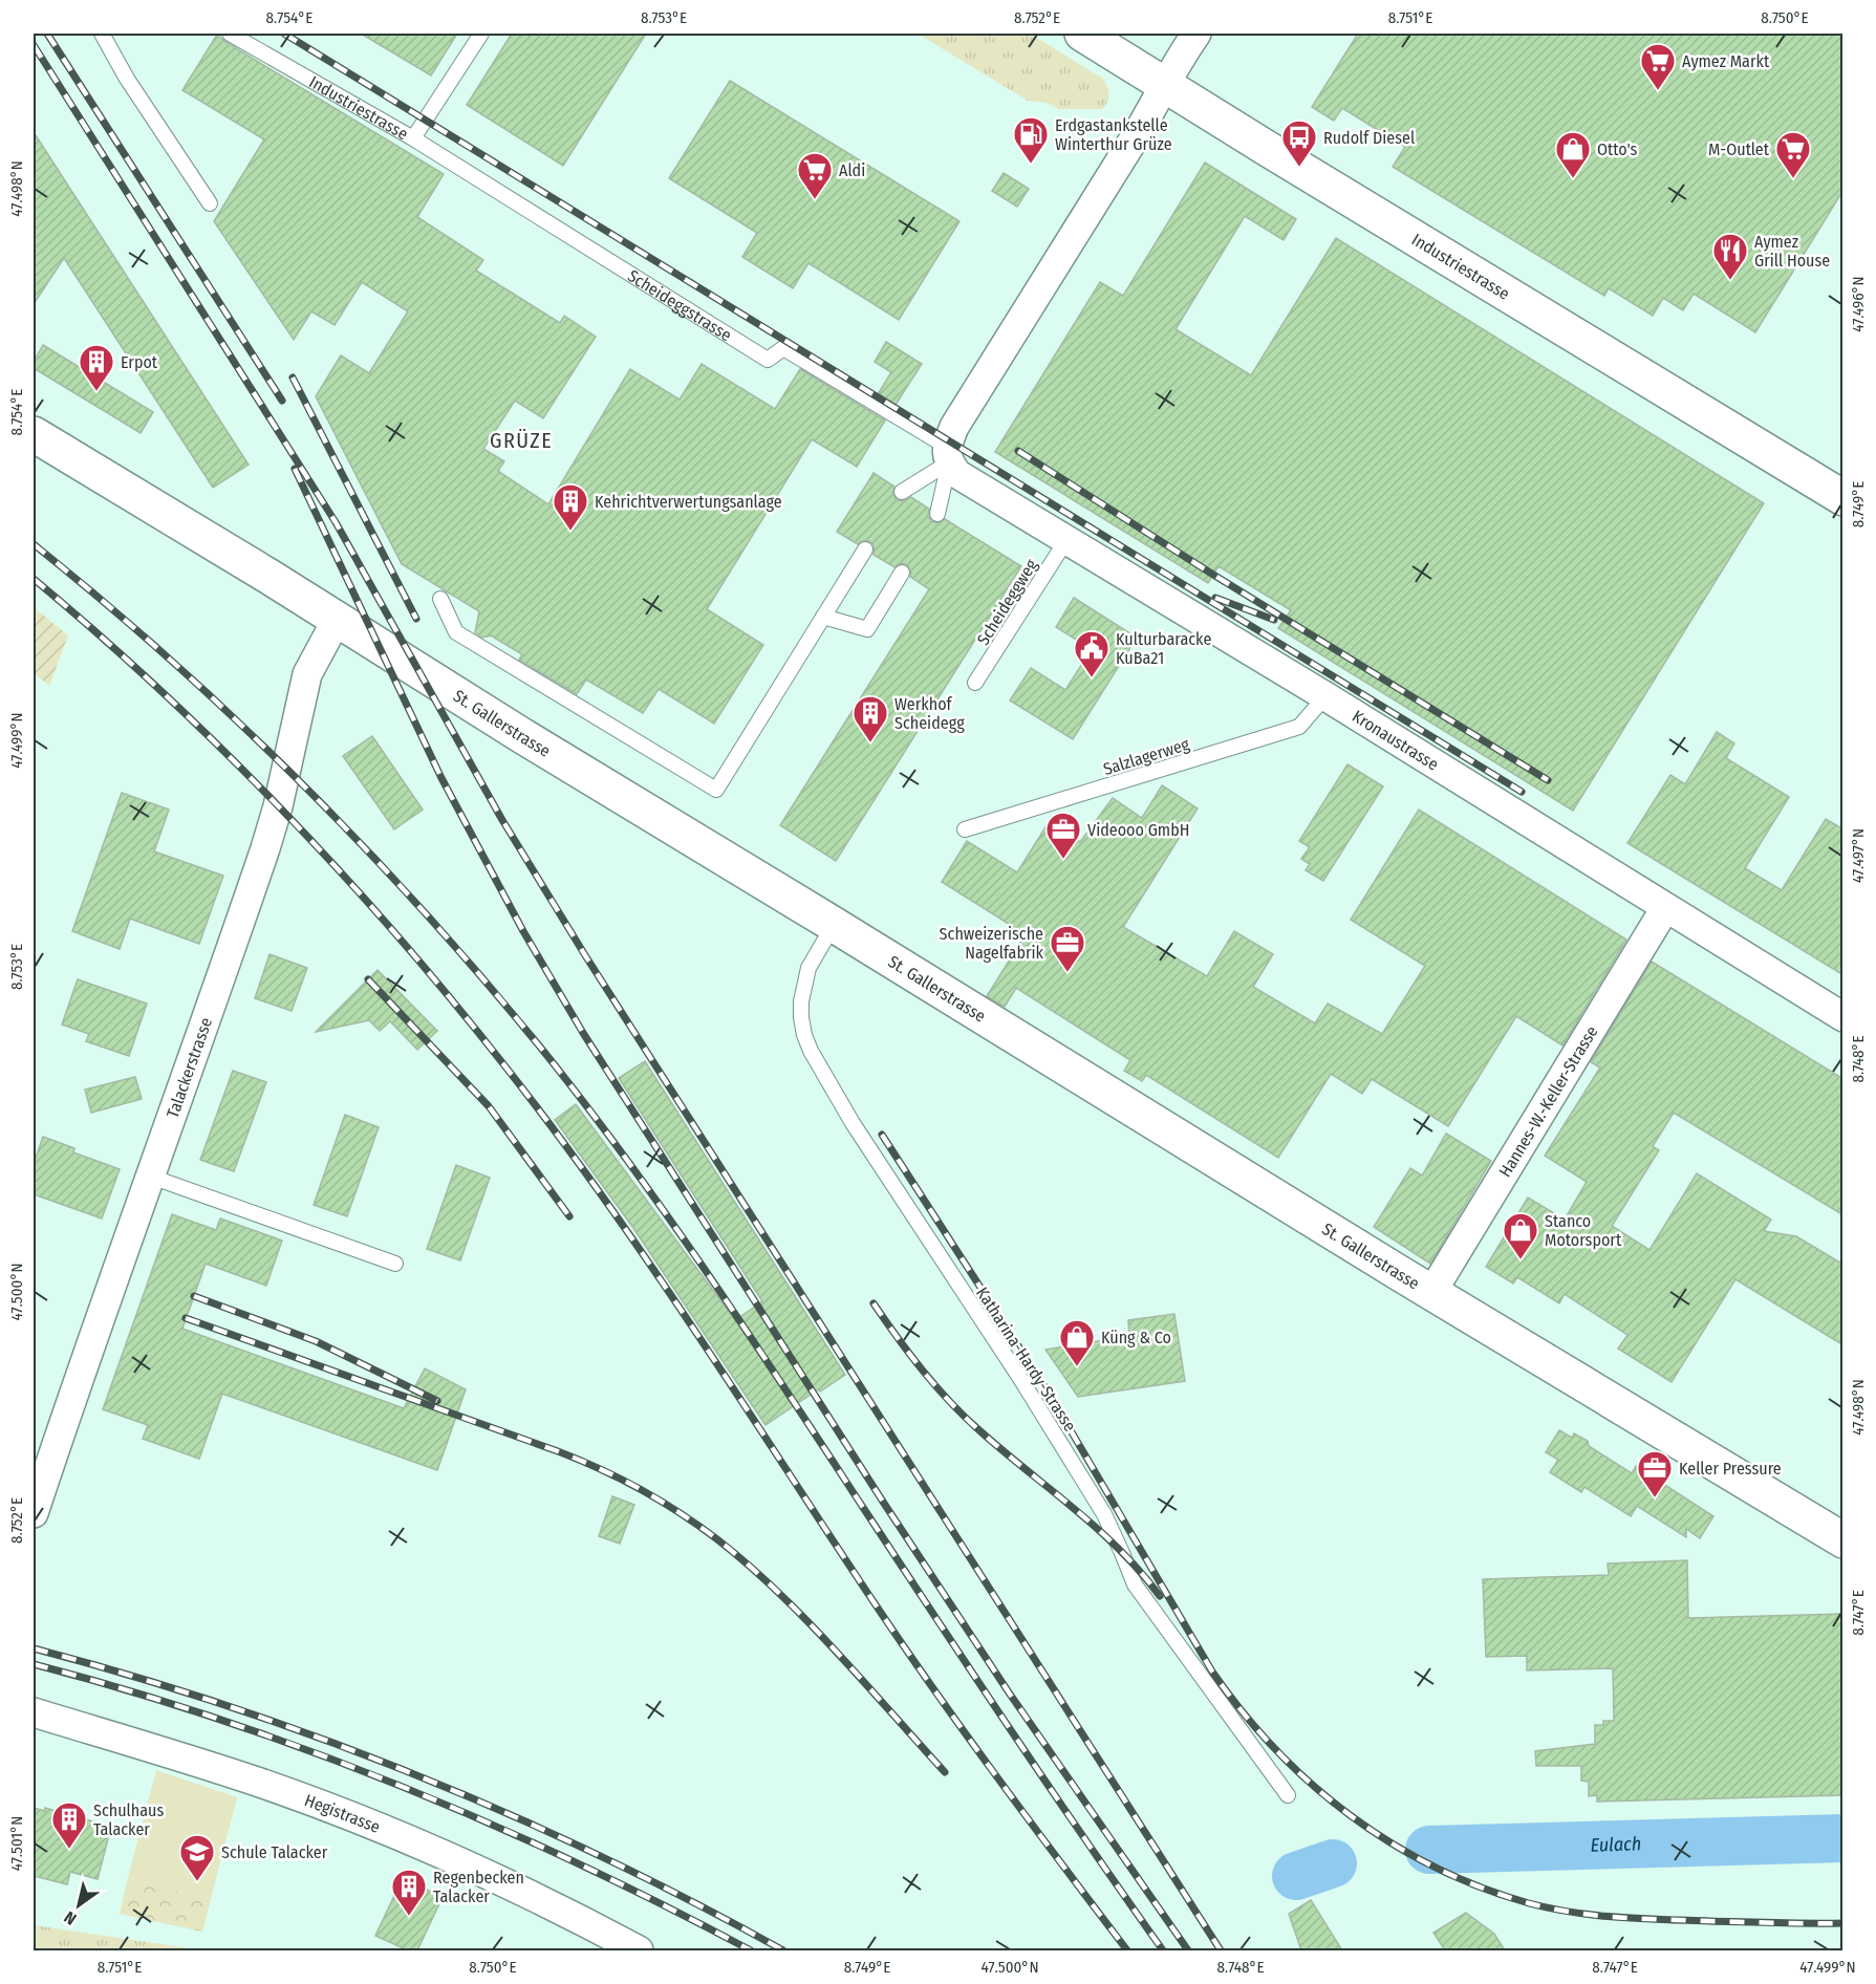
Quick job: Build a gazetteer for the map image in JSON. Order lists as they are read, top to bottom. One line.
{"streets":{"main road":["Industriestrasse","St. Gallerstrasse"],"street":["Kronaustrasse","Talackerstrasse","Hannes-W.-Keller-Strasse","Hegistrasse"],"lane":["Scheideggstrasse","Scheideggweg","Salzlagerweg","Katharina-Hardy-Strasse"]},"crossings":[["Industriestrasse","Scheideggstrasse"],["Scheideggstrasse","Kronaustrasse"],["Scheideggweg","Kronaustrasse"],["St. Gallerstrasse","Talackerstrasse"],["St. Gallerstrasse","Hannes-W.-Keller-Strasse"],["St. Gallerstrasse","Katharina-Hardy-Strasse"],["Kronaustrasse","Salzlagerweg"],["Kronaustrasse","Hannes-W.-Keller-Strasse"]],"districts":["GRÜZE"],"water":["Eulach"],"places":{"supermarket":["Aymez Markt","M-Outlet","Aldi"],"fuel station":["Erdgastankstelle Winterthur Grüze"],"bus stop":["Rudolf Diesel"],"shop":["Otto's","Stanco Motorsport","Küng & Co"],"restaurant":["Aymez Grill House"],"building":["Erpot","Kehrichtverwertungsanlage","Werkhof Scheidegg","Schulhaus Talacker","Regenbecken Talacker"],"public building":["Kulturbaracke KuBa21"],"office":["Videooo GmbH","Schweizerische Nagelfabrik","Keller Pressure"],"school or university":["Schule Talacker"]},"north":"bottom left","coordinates":["8.754°E","8.753°E","8.752°E","8.751°E","8.750°E","47.498°N","47.496°N","8.749°E","47.499°N","47.497°N","8.748°E","47.500°N","8.747°E","47.501°N"]}
